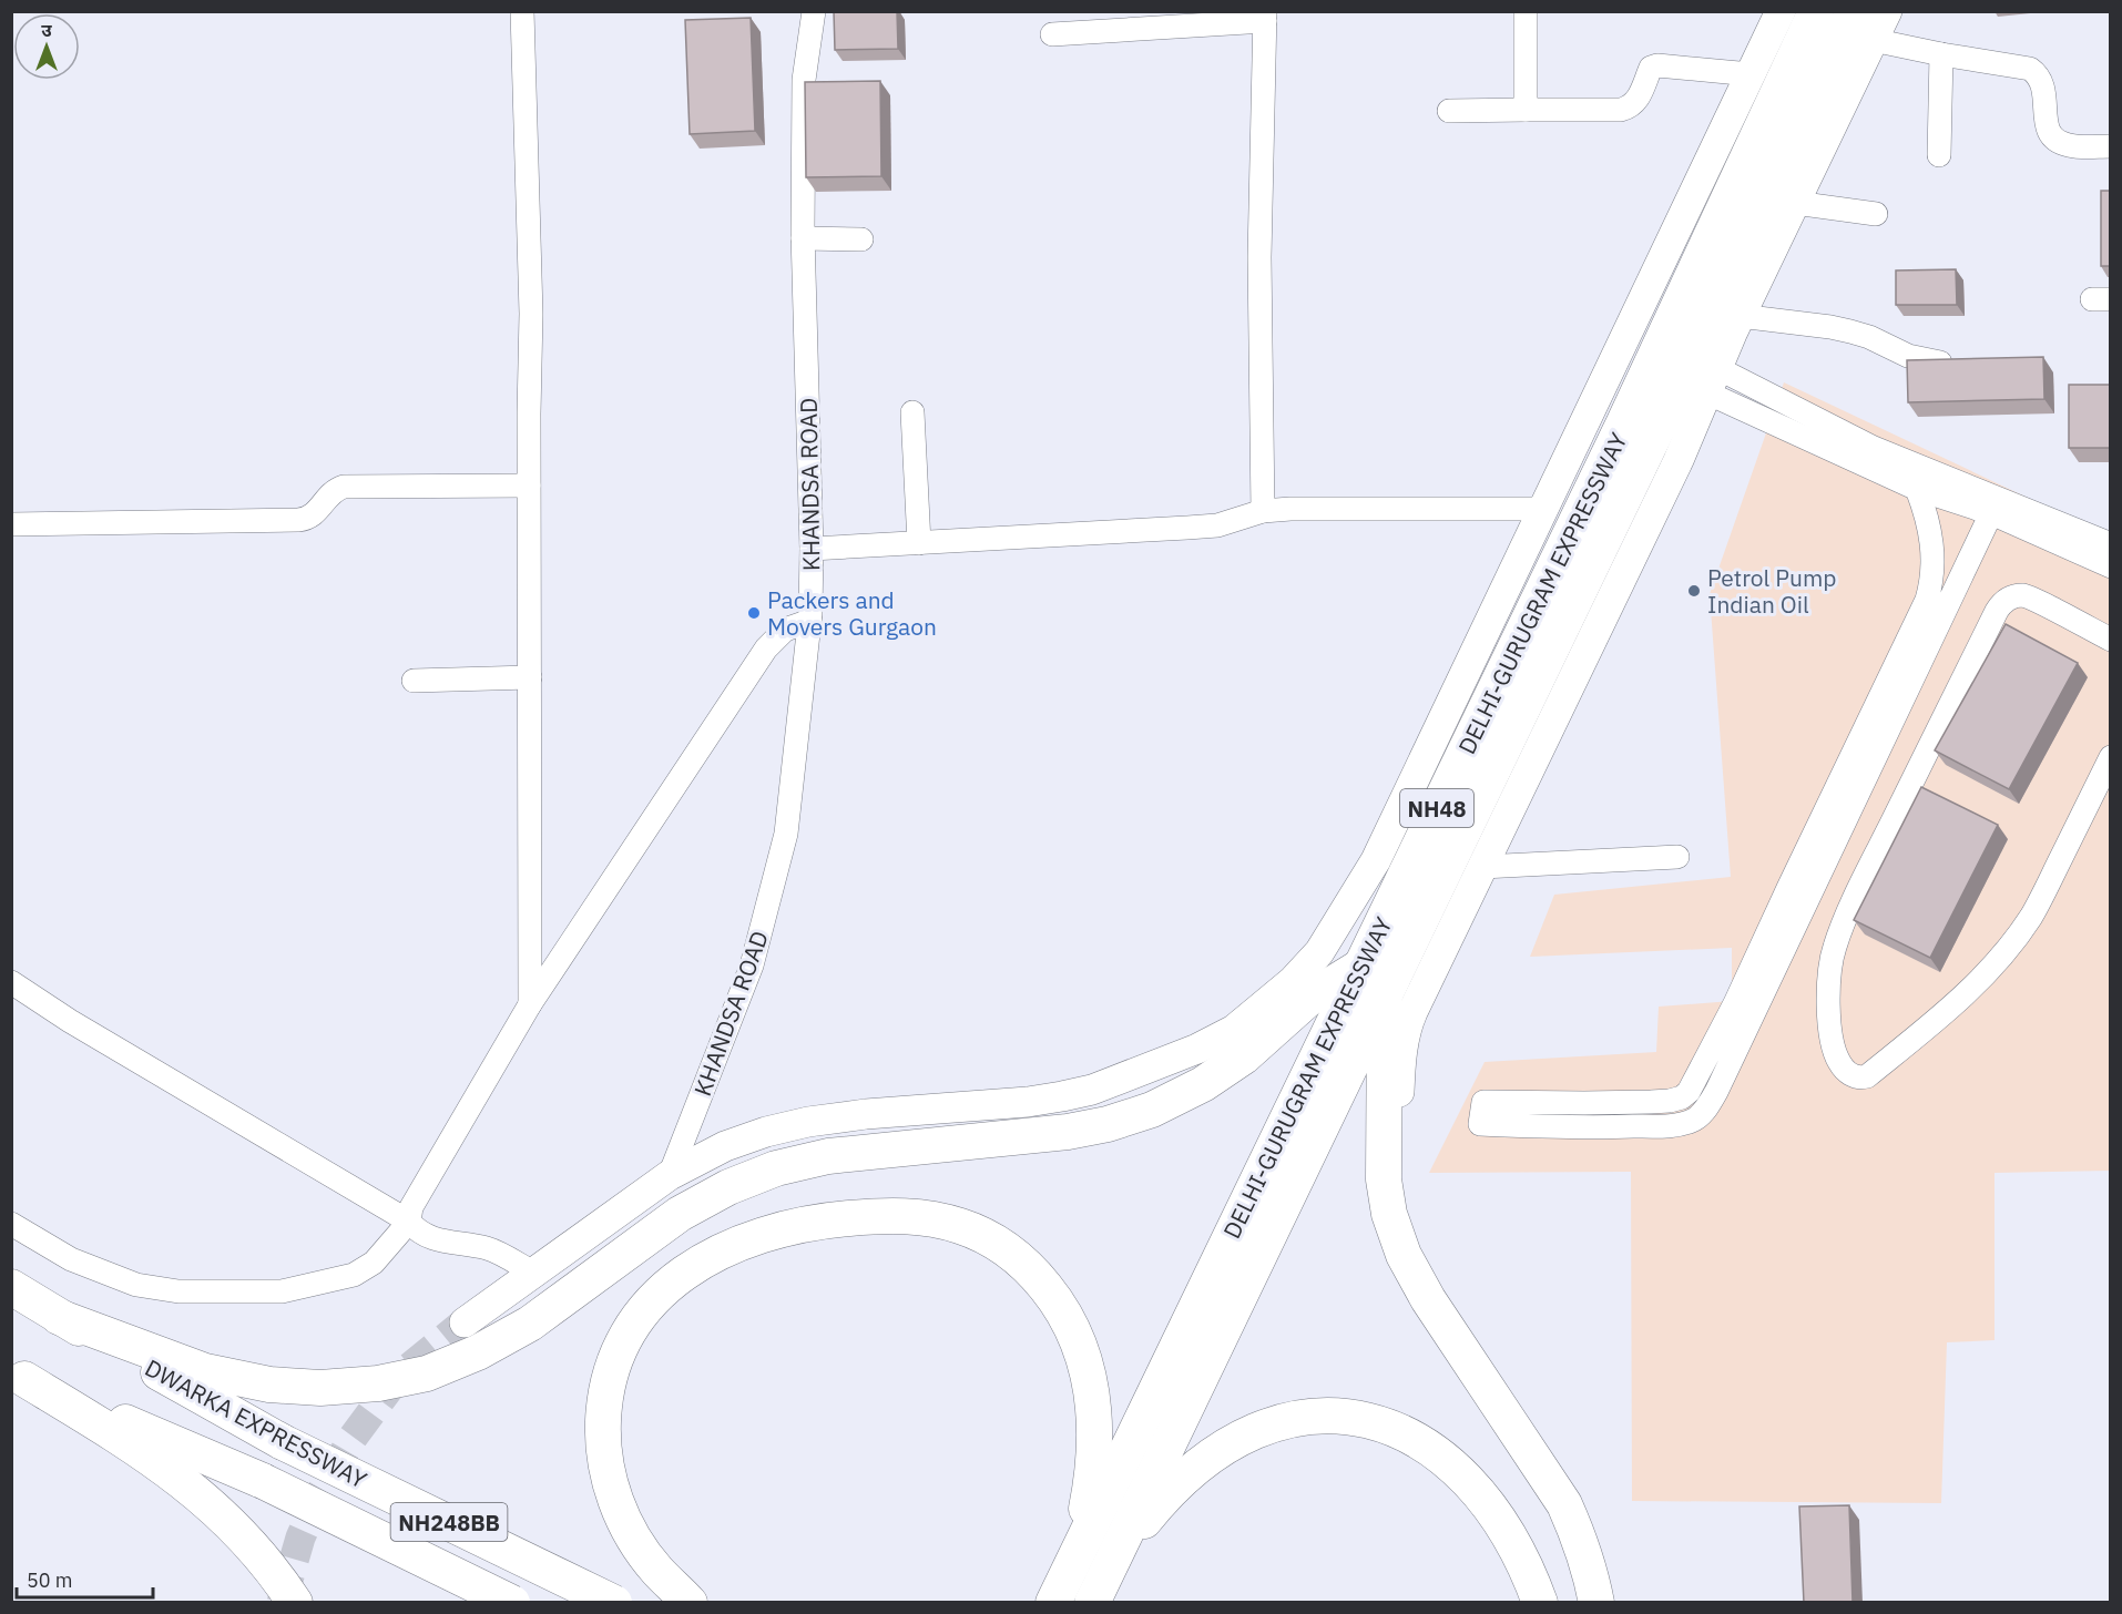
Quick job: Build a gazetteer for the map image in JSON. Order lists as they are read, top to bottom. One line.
{"streets":{"highway":["DELHI-GURUGRAM EXPRESSWAY","NH48","DWARKA EXPRESSWAY","NH248BB"],"street":["KHANDSA ROAD"]},"places":["Petrol Pump Indian Oil","Packers and Movers Gurgaon"],"scale_bar":"50 m","north":"top"}
